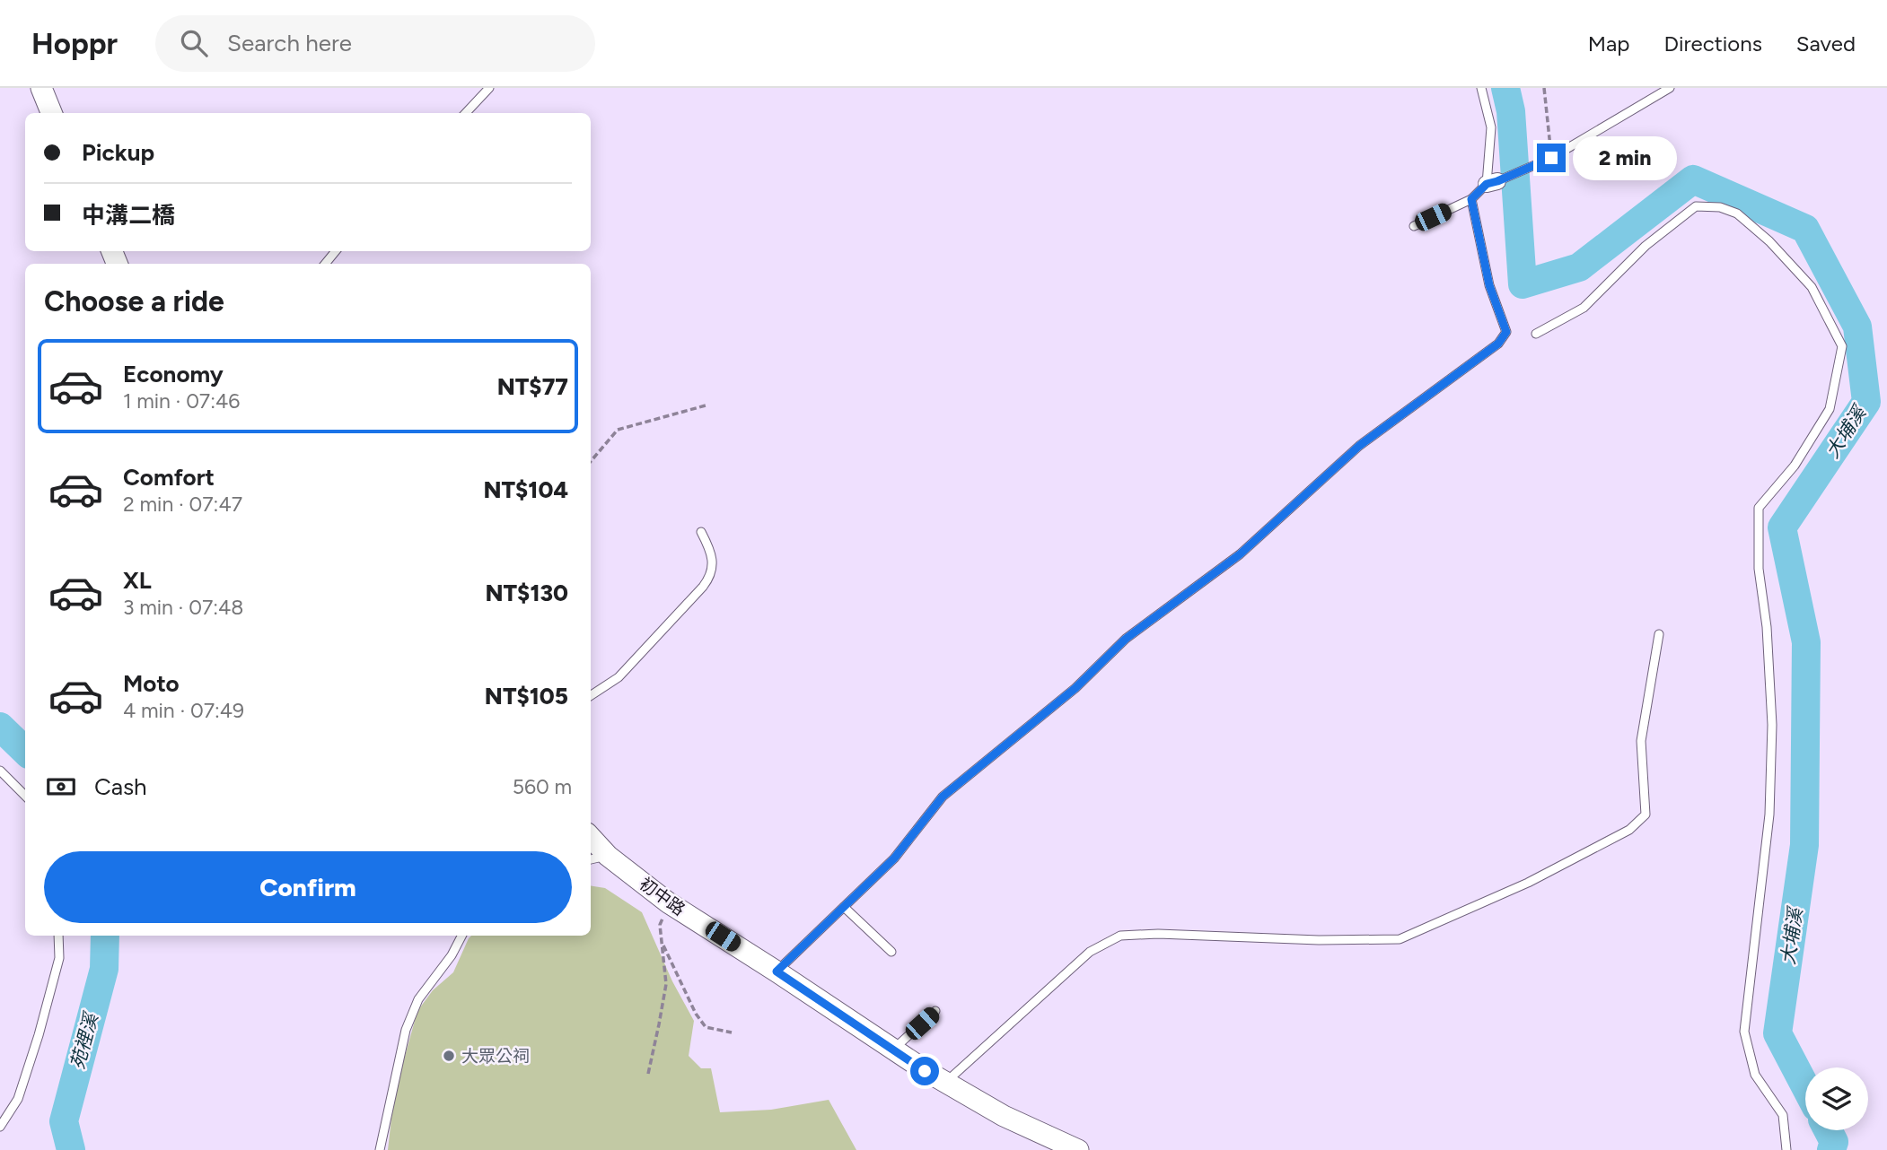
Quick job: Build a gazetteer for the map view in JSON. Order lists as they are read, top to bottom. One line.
{"streets":{"street":["初中路"]},"water":["大埔溪","苑裡溪"],"places":["大眾公祠"],"page":{"header":"Hoppr","search":"Search here","nav":["Map","Directions","Saved"],"banner":["Pickup","中溝二橋"],"bubble":"2 min","heading":"Choose a ride","list":[{"name":"Economy","note":"1 min · 07:46","value":"NT$77"},{"name":"Comfort","note":"2 min · 07:47","value":"NT$104"},{"name":"XL","note":"3 min · 07:48","value":"NT$130"},{"name":"Moto","note":"4 min · 07:49","value":"NT$105"}],"pay":["Cash","560 m"],"buttons":"Confirm"}}
